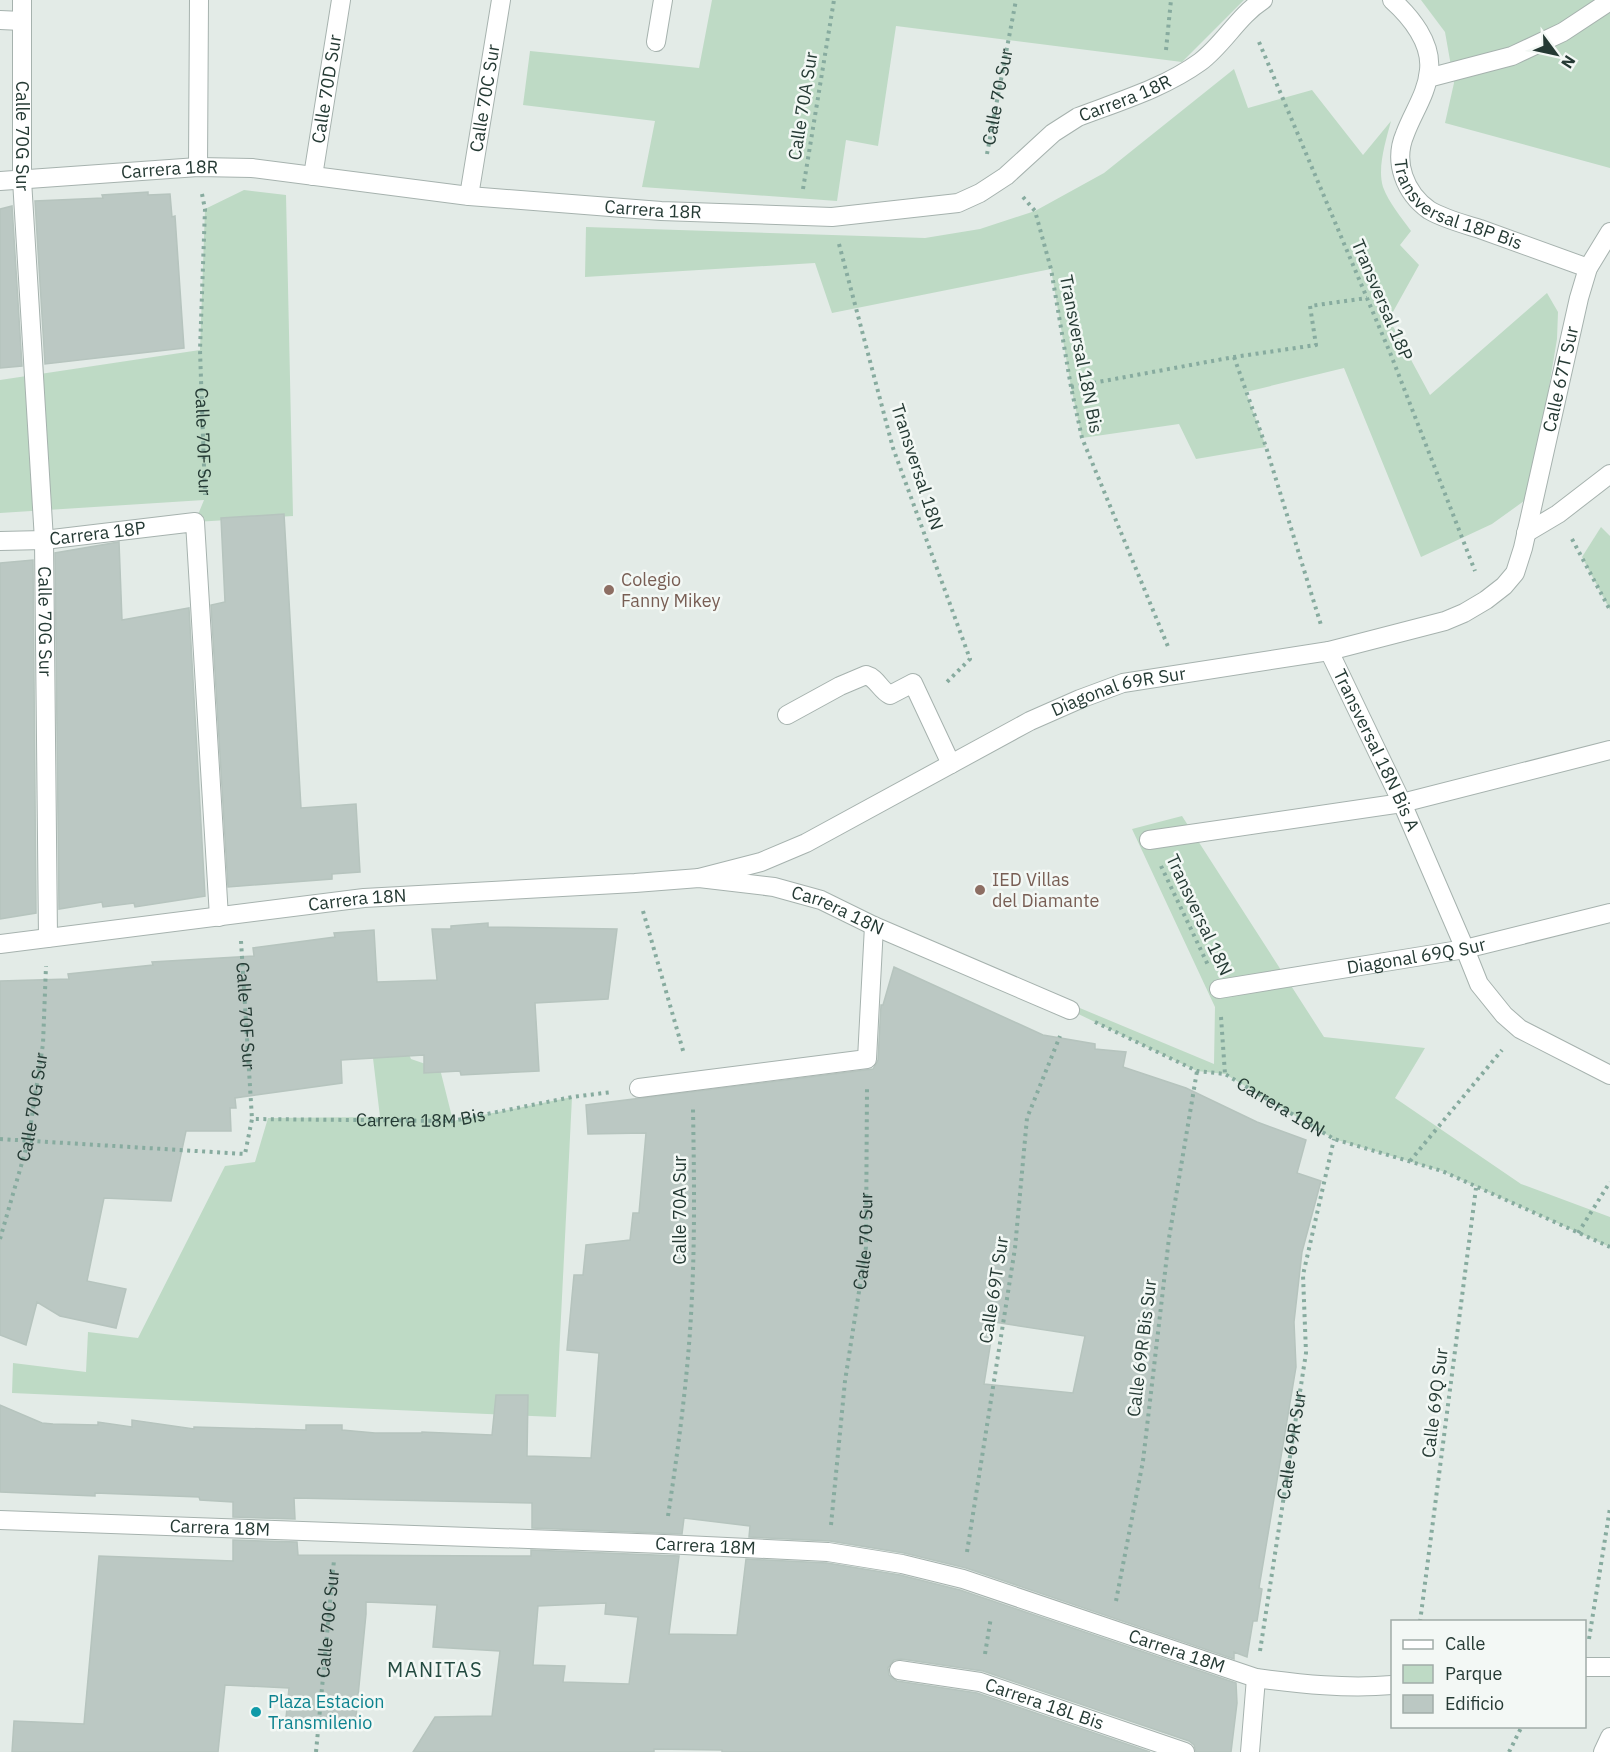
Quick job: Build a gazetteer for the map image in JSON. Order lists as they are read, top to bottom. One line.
{"streets":{"street":["Calle 70D Sur","Calle 70C Sur","Carrera 18R","Calle 70G Sur","Transversal 18P Bis","Calle 67T Sur","Carrera 18P","Diagonal 69R Sur","Transversal 18N Bis A","Carrera 18N","Diagonal 69Q Sur","Carrera 18M","Carrera 18L Bis"],"path":["Calle 70 Sur","Calle 70A Sur","Transversal 18P","Transversal 18N Bis","Calle 70F Sur","Transversal 18N","Carrera 18M Bis","Calle 69T Sur","Calle 69R Bis Sur","Calle 69Q Sur","Calle 69R Sur"]},"crossings":[["Calle 70D Sur","Carrera 18R"],["Calle 70 Sur","Carrera 18R"],["Calle 70 Sur","Carrera 18M"],["Calle 70C Sur","Carrera 18R"],["Calle 70C Sur","Carrera 18M"],["Carrera 18R","Calle 70A Sur"],["Carrera 18R","Calle 70G Sur"],["Carrera 18R","Transversal 18P"],["Carrera 18R","Transversal 18N Bis"],["Carrera 18R","Calle 70F Sur"],["Carrera 18R","Transversal 18N"],["Calle 70A Sur","Carrera 18N"],["Calle 70A Sur","Carrera 18M"],["Calle 70G Sur","Carrera 18P"],["Calle 70G Sur","Carrera 18N"],["Transversal 18P Bis","Calle 67T Sur"],["Transversal 18P","Diagonal 69R Sur"],["Transversal 18N Bis","Diagonal 69R Sur"],["Calle 67T Sur","Diagonal 69R Sur"],["Calle 70F Sur","Carrera 18P"],["Calle 70F Sur","Carrera 18N"],["Calle 70F Sur","Carrera 18M Bis"],["Transversal 18N","Carrera 18N"],["Transversal 18N","Diagonal 69Q Sur"],["Diagonal 69R Sur","Transversal 18N Bis A"],["Diagonal 69R Sur","Carrera 18N"],["Transversal 18N Bis A","Diagonal 69Q Sur"],["Carrera 18N","Calle 69T Sur"],["Carrera 18N","Calle 69R Bis Sur"],["Carrera 18N","Calle 69Q Sur"],["Carrera 18N","Calle 69R Sur"],["Calle 69T Sur","Carrera 18M"],["Calle 69R Bis Sur","Carrera 18M"],["Calle 69R Sur","Carrera 18M"]],"districts":["MANITAS"],"places":["Colegio Fanny Mikey","IED Villas del Diamante","Plaza Estacion Transmilenio"],"legend":["Calle","Parque","Edificio"],"north":"bottom right"}
